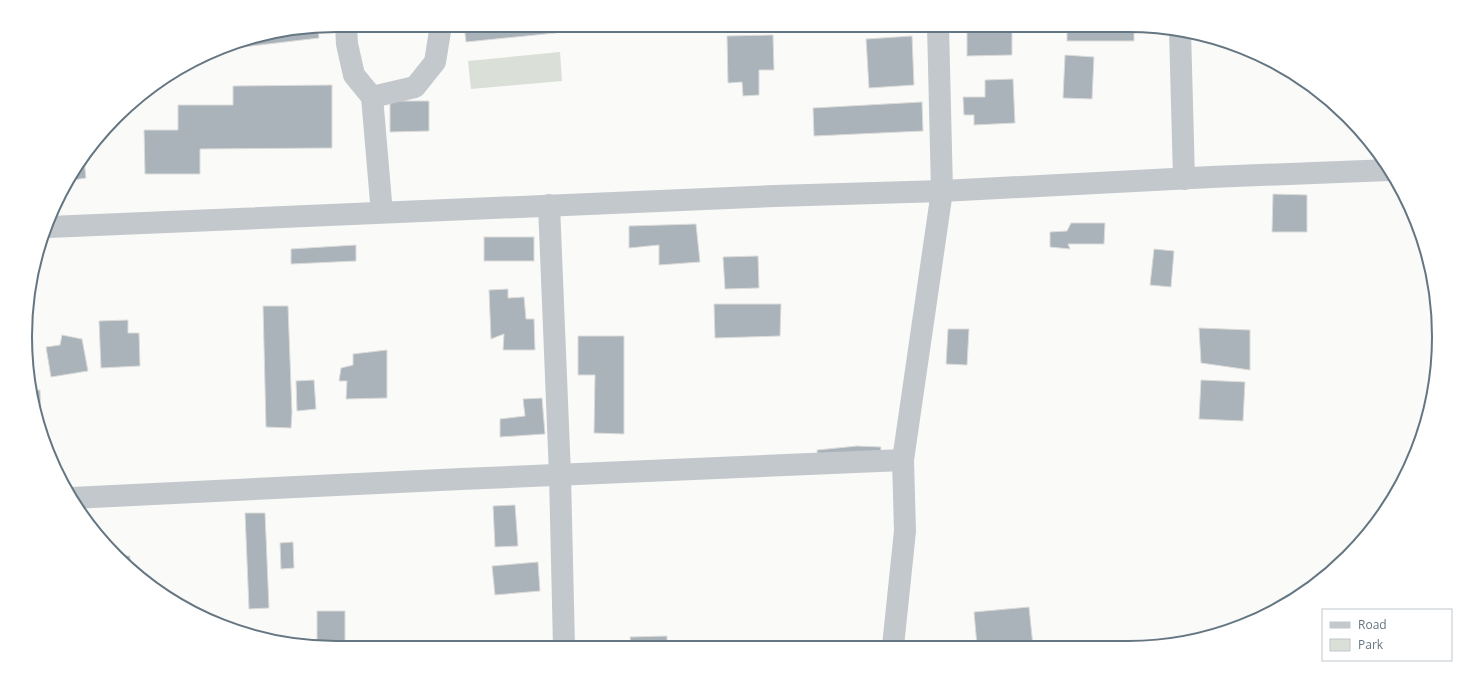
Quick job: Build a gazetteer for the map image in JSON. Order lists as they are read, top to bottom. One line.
{"legend":["Road","Park"]}
